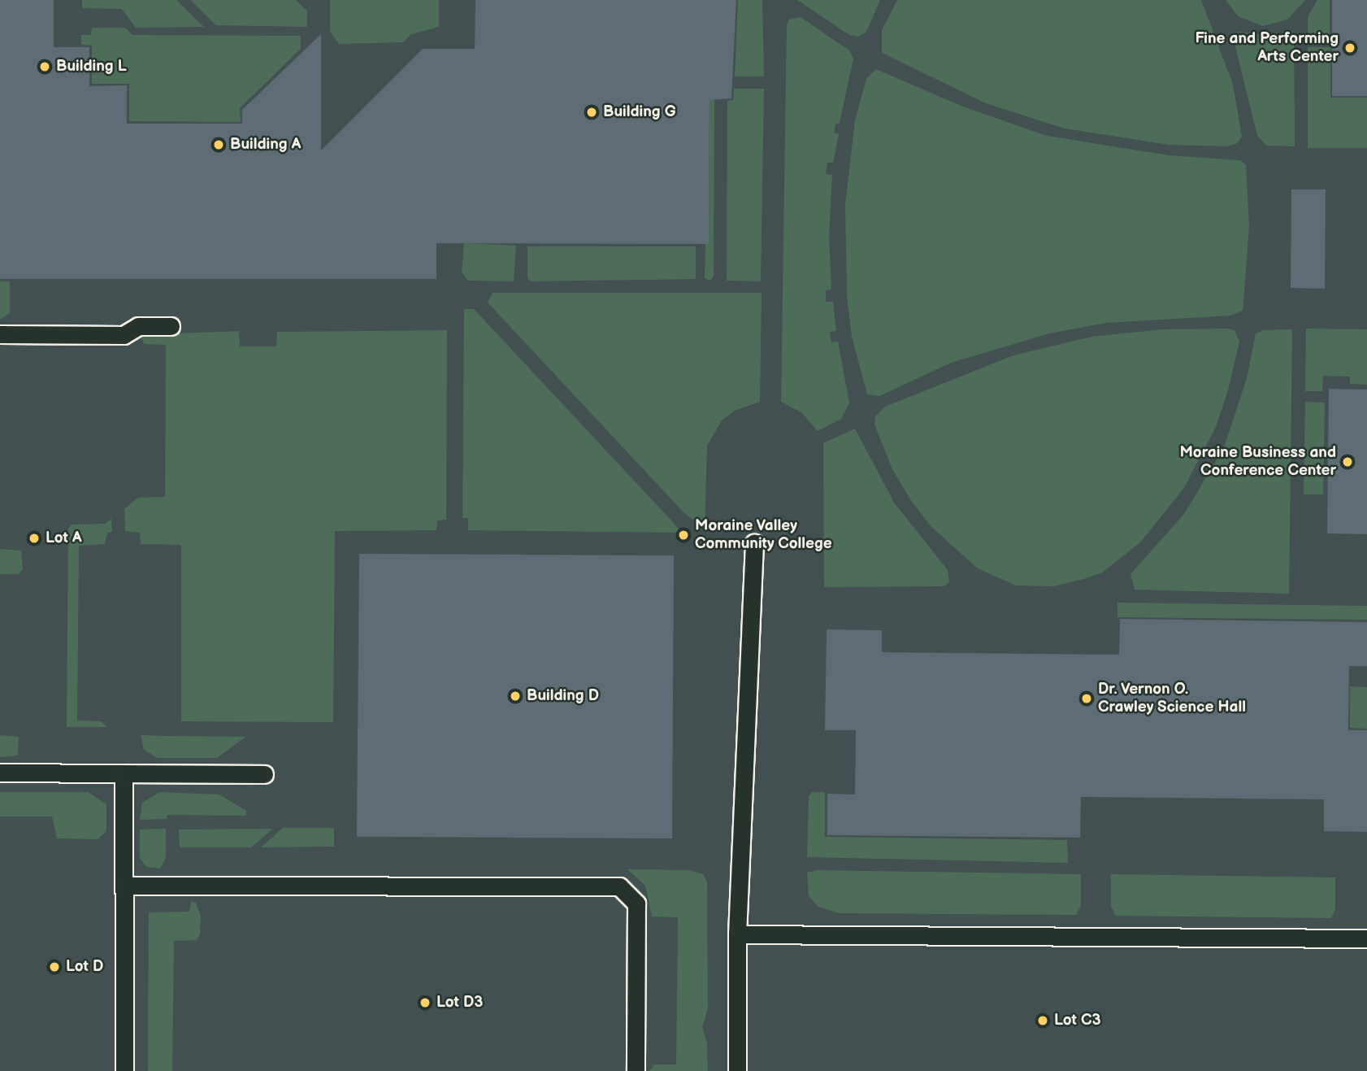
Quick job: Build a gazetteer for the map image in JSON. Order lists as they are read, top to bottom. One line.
{"places":["Fine and Performing Arts Center","Building L","Building G","Building A","Moraine Business and Conference Center","Moraine Valley Community College","Lot A","Building D","Dr. Vernon O. Crawley Science Hall","Lot D","Lot D3","Lot C3"]}
